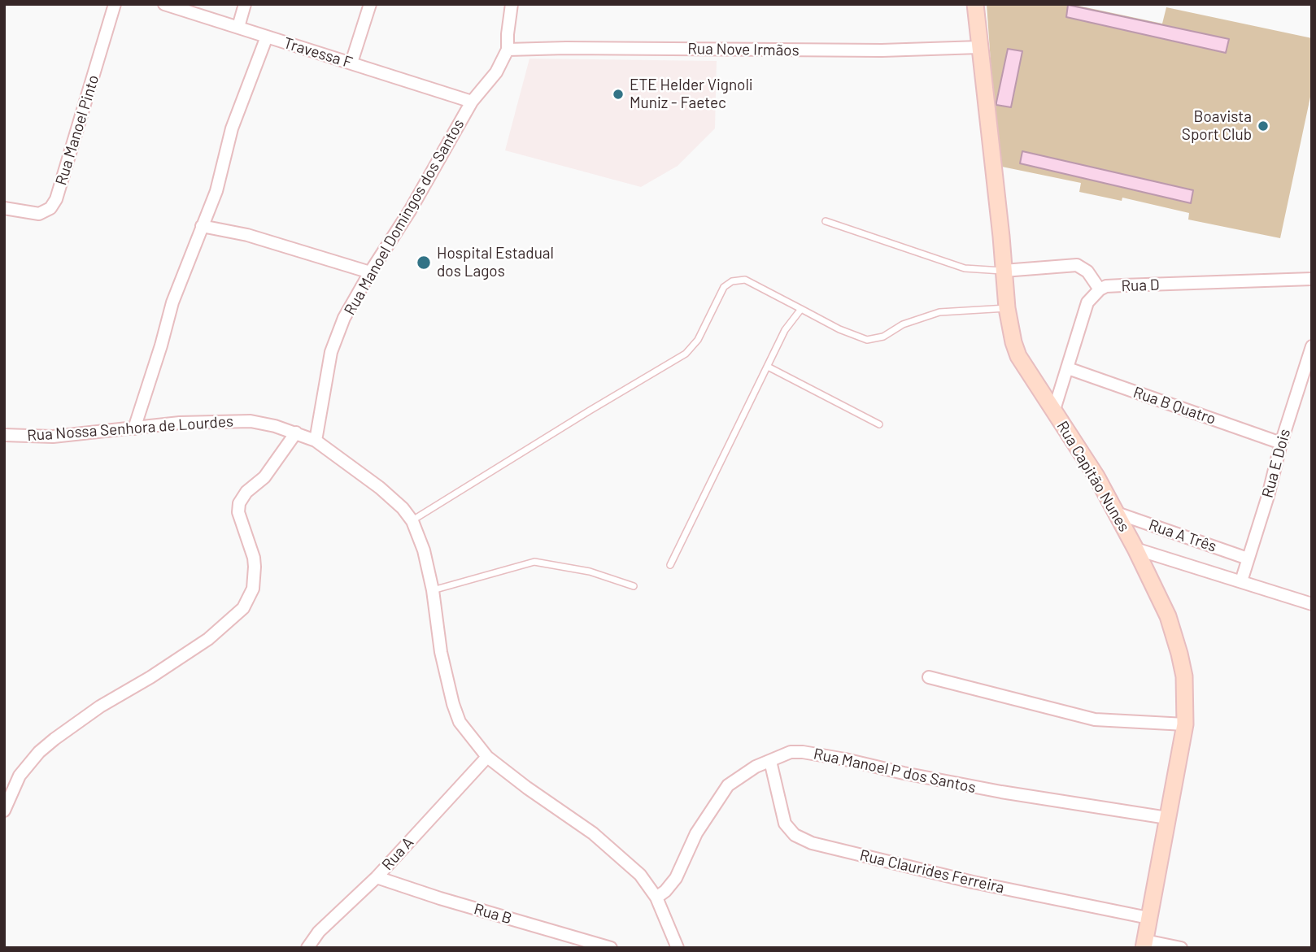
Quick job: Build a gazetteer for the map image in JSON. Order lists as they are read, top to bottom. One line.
{"streets":{"street":["Rua Nove Irmãos","Travessa F","Rua Manoel Pinto","Rua Manoel Domingos dos Santos","Rua D","Rua B Quatro","Rua Nossa Senhora de Lourdes","Rua E Dois","Rua Capitão Nunes","Rua A Três","Rua Manoel P dos Santos","Rua A","Rua Claurides Ferreira","Rua B"]},"crossings":[["Rua Nove Irmãos","Rua Manoel Domingos dos Santos"],["Rua Nove Irmãos","Rua Capitão Nunes"],["Travessa F","Rua Manoel Domingos dos Santos"],["Rua Manoel Domingos dos Santos","Rua Nossa Senhora de Lourdes"],["Rua D","Rua B Quatro"],["Rua D","Rua Capitão Nunes"],["Rua B Quatro","Rua E Dois"],["Rua Nossa Senhora de Lourdes","Rua Manoel P dos Santos"],["Rua Nossa Senhora de Lourdes","Rua A"],["Rua E Dois","Rua A Três"],["Rua Capitão Nunes","Rua A Três"],["Rua Capitão Nunes","Rua Manoel P dos Santos"],["Rua Capitão Nunes","Rua Claurides Ferreira"],["Rua Manoel P dos Santos","Rua Claurides Ferreira"],["Rua A","Rua B"]],"places":["ETE Helder Vignoli Muniz - Faetec","Boavista Sport Club","Hospital Estadual dos Lagos"]}
